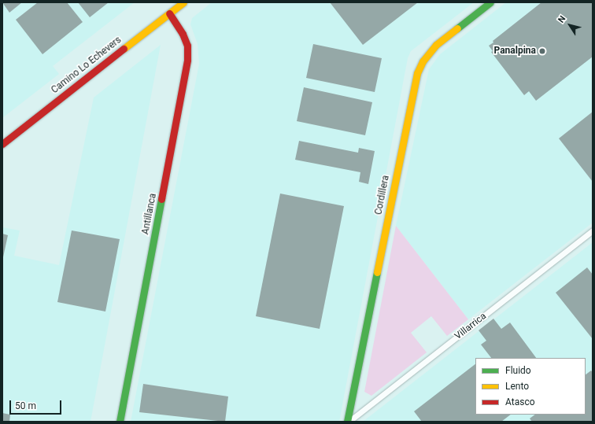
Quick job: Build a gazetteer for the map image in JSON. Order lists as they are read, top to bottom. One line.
{"streets":{"street":["Camino Lo Echevers","Cordillera","Antillanca","Villarrica"]},"crossings":[["Camino Lo Echevers","Antillanca"],["Cordillera","Villarrica"]],"places":["Panalpina"],"legend":["Fluido","Lento","Atasco"],"scale_bar":"50 m","north":"top left"}
